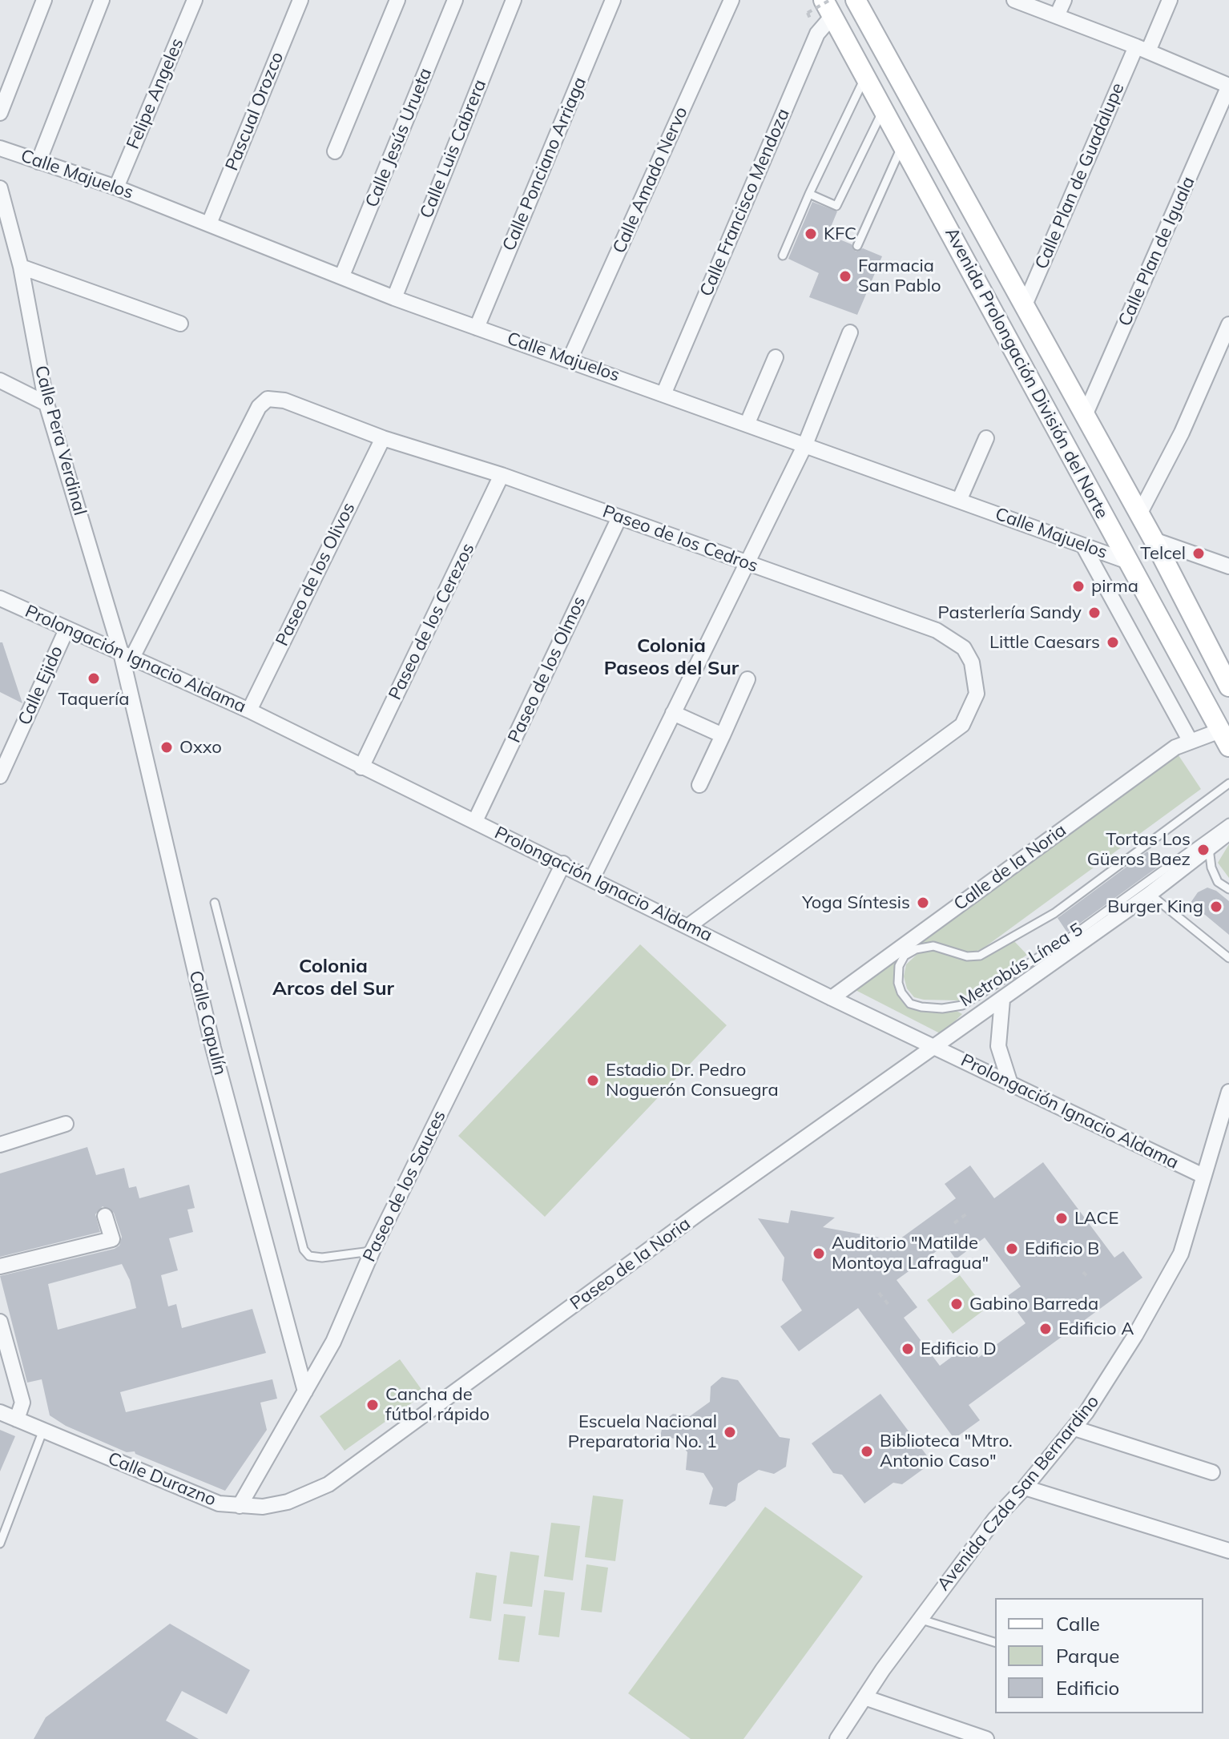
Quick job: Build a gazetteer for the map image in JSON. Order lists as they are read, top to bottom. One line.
{"streets":{"main road":["Avenida Prolongación División del Norte"],"street":["Felipe Angeles","Pascual Orozco","Calle Jesús Urueta","Calle Luis Cabrera","Calle Ponciano Arriaga","Calle Majuelos","Calle Plan de Guadalupe","Calle Amado Nervo","Calle Francisco Mendoza","Calle Plan de Iguala","Calle Pera Verdinal","Paseo de los Cedros","Paseo de los Olivos","Paseo de los Cerezos","Prolongación Ignacio Aldama","Paseo de los Olmos","Calle Ejido","Calle de la Noria","Calle Capulín","Paseo de los Sauces","Paseo de la Noria","Calle Durazno","Avenida Czda San Bernardino"],"lane":["Metrobús Línea 5"]},"crossings":[["Felipe Angeles","Calle Majuelos"],["Pascual Orozco","Calle Majuelos"],["Calle Jesús Urueta","Calle Majuelos"],["Calle Luis Cabrera","Calle Majuelos"],["Calle Ponciano Arriaga","Calle Majuelos"],["Calle Majuelos","Calle Amado Nervo"],["Calle Majuelos","Calle Francisco Mendoza"],["Calle Majuelos","Avenida Prolongación División del Norte"],["Calle Plan de Guadalupe","Avenida Prolongación División del Norte"],["Calle Francisco Mendoza","Avenida Prolongación División del Norte"],["Calle Plan de Iguala","Avenida Prolongación División del Norte"],["Avenida Prolongación División del Norte","Calle de la Noria"],["Calle Pera Verdinal","Paseo de los Cedros"],["Calle Pera Verdinal","Prolongación Ignacio Aldama"],["Calle Pera Verdinal","Calle Capulín"],["Paseo de los Cedros","Paseo de los Olivos"],["Paseo de los Cedros","Paseo de los Cerezos"],["Paseo de los Cedros","Prolongación Ignacio Aldama"],["Paseo de los Cedros","Paseo de los Olmos"],["Paseo de los Cedros","Calle Capulín"],["Paseo de los Olivos","Prolongación Ignacio Aldama"],["Paseo de los Cerezos","Prolongación Ignacio Aldama"],["Prolongación Ignacio Aldama","Paseo de los Olmos"],["Prolongación Ignacio Aldama","Calle Ejido"],["Prolongación Ignacio Aldama","Calle de la Noria"],["Prolongación Ignacio Aldama","Calle Capulín"],["Prolongación Ignacio Aldama","Paseo de los Sauces"],["Prolongación Ignacio Aldama","Paseo de la Noria"],["Prolongación Ignacio Aldama","Avenida Czda San Bernardino"],["Calle Capulín","Paseo de los Sauces"],["Paseo de los Sauces","Calle Durazno"],["Paseo de la Noria","Calle Durazno"]],"districts":["Colonia Paseos del Sur","Colonia Arcos del Sur"],"places":["KFC","Farmacia San Pablo","Telcel","pirma","Pasterlería Sandy","Little Caesars","Taquería","Oxxo","Tortas Los Güeros Baez","Yoga Síntesis","Burger King","Estadio Dr. Pedro Noguerón Consuegra","LACE","Edificio B","Auditorio \"Matilde Montoya Lafragua\"","Gabino Barreda","Edificio A","Edificio D","Cancha de fútbol rápido","Escuela Nacional Preparatoria No. 1","Biblioteca \"Mtro. Antonio Caso\""],"legend":["Calle","Parque","Edificio"]}
